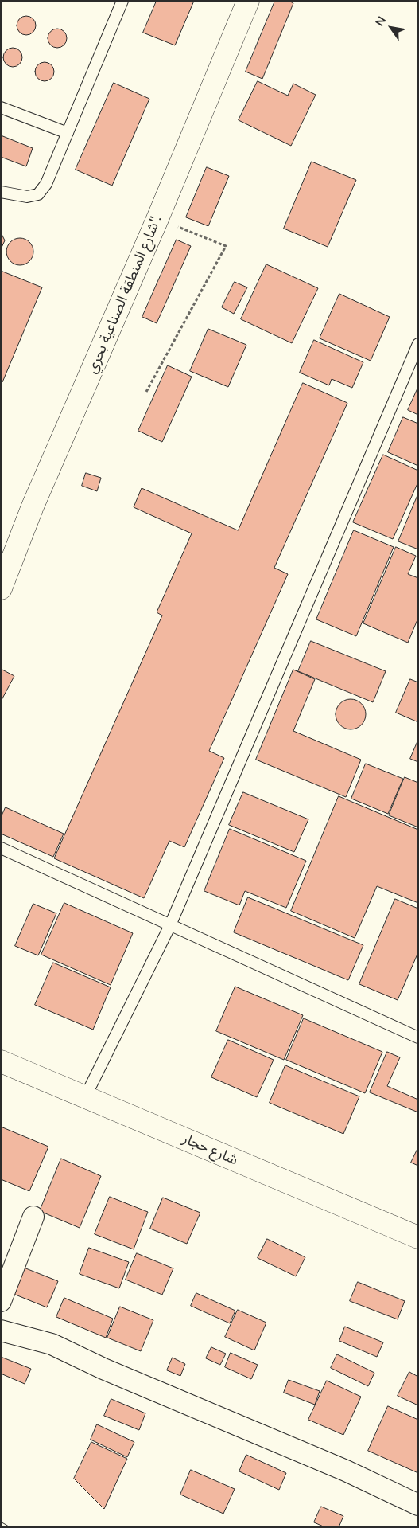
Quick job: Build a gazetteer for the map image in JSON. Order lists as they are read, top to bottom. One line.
{"streets":{"street":["شارع المنطقة الصناعية بحري\".","شارع حجار"]},"north":"top left"}
